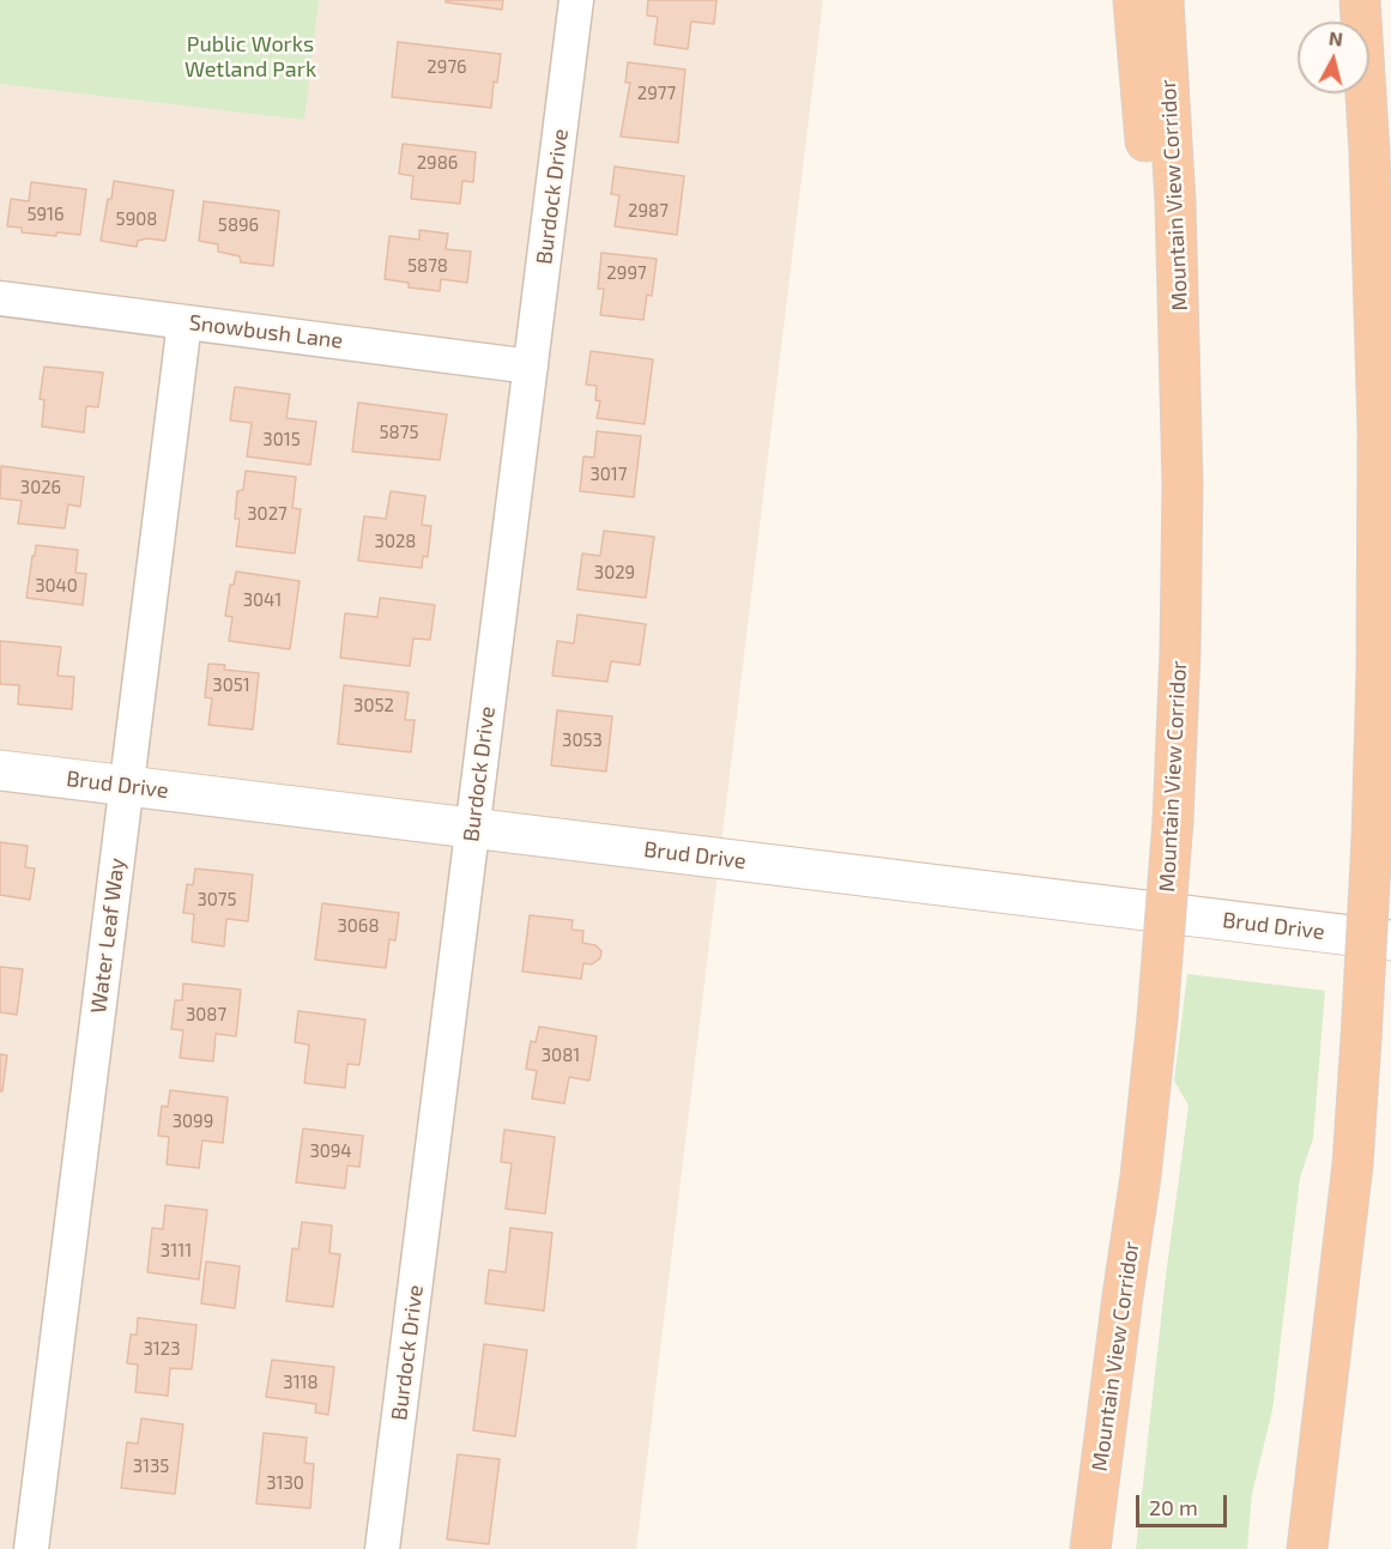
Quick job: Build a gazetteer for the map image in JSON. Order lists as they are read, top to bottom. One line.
{"streets":{"highway":["Mountain View Corridor"],"main road":["Brud Drive"],"street":["Burdock Drive","Snowbush Lane","Water Leaf Way"]},"crossings":[["Burdock Drive","Snowbush Lane"],["Burdock Drive","Brud Drive"],["Snowbush Lane","Water Leaf Way"],["Brud Drive","Water Leaf Way"]],"parks":["Public Works Wetland Park"],"house_numbers":["2976","2977","2986","2987","5916","5908","5896","5878","2997","5875","3015","3017","3026","3027","3028","3029","3040","3041","3051","3052","3053","3075","3068","3087","3081","3099","3094","3111","3123","3118","3135","3130"],"scale_bar":"20 m","north":"top"}
